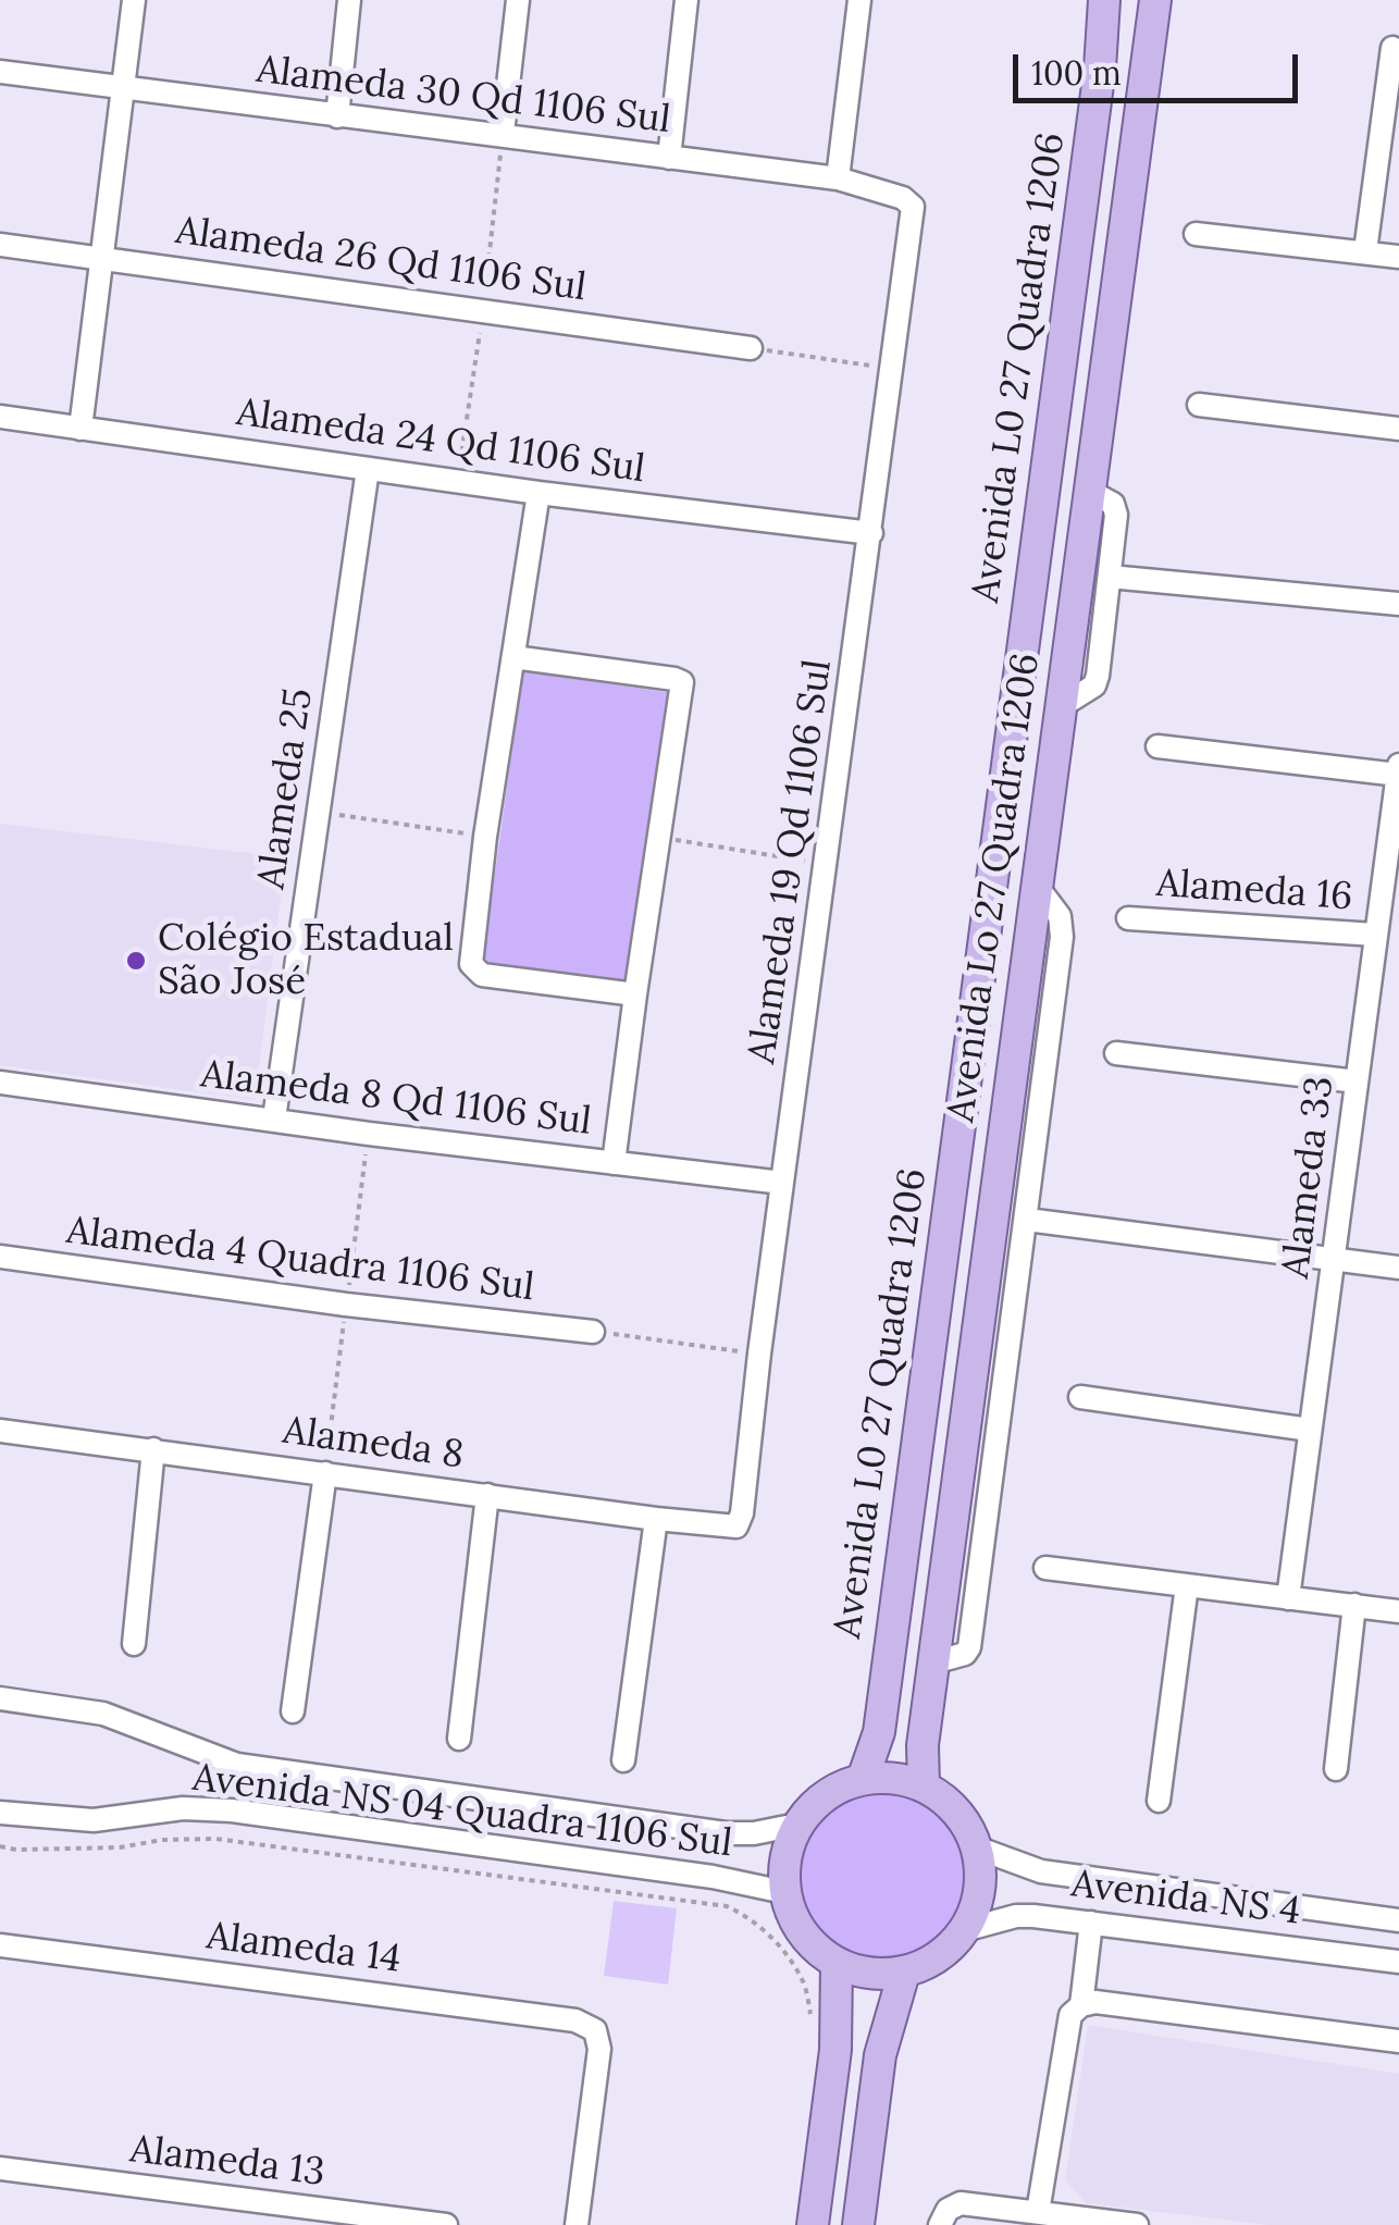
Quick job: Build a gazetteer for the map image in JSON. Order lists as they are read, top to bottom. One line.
{"streets":{"main road":["Avenida L0 27 Quadra 1206","Avenida Lo 27 Quadra 1206"],"street":["Alameda 30 Qd 1106 Sul","Alameda 26 Qd 1106 Sul","Alameda 24 Qd 1106 Sul","Alameda 25","Alameda 19 Qd 1106 Sul","Alameda 16","Alameda 8 Qd 1106 Sul","Alameda 33","Alameda 4 Quadra 1106 Sul","Alameda 8","Avenida NS 04 Quadra 1106 Sul","Avenida NS 4","Alameda 14","Alameda 13"]},"crossings":[["Alameda 30 Qd 1106 Sul","Alameda 19 Qd 1106 Sul"],["Avenida L0 27 Quadra 1206","Avenida Lo 27 Quadra 1206"],["Avenida L0 27 Quadra 1206","Avenida NS 04 Quadra 1106 Sul"],["Avenida L0 27 Quadra 1206","Avenida NS 4"],["Alameda 24 Qd 1106 Sul","Alameda 25"],["Alameda 24 Qd 1106 Sul","Alameda 19 Qd 1106 Sul"],["Alameda 25","Alameda 8 Qd 1106 Sul"],["Alameda 19 Qd 1106 Sul","Alameda 8 Qd 1106 Sul"],["Alameda 19 Qd 1106 Sul","Alameda 8"],["Avenida Lo 27 Quadra 1206","Avenida NS 04 Quadra 1106 Sul"],["Avenida Lo 27 Quadra 1206","Avenida NS 4"],["Alameda 16","Alameda 33"],["Avenida NS 04 Quadra 1106 Sul","Avenida NS 4"]],"places":["Colégio Estadual São José"],"scale_bar":"100 m"}
